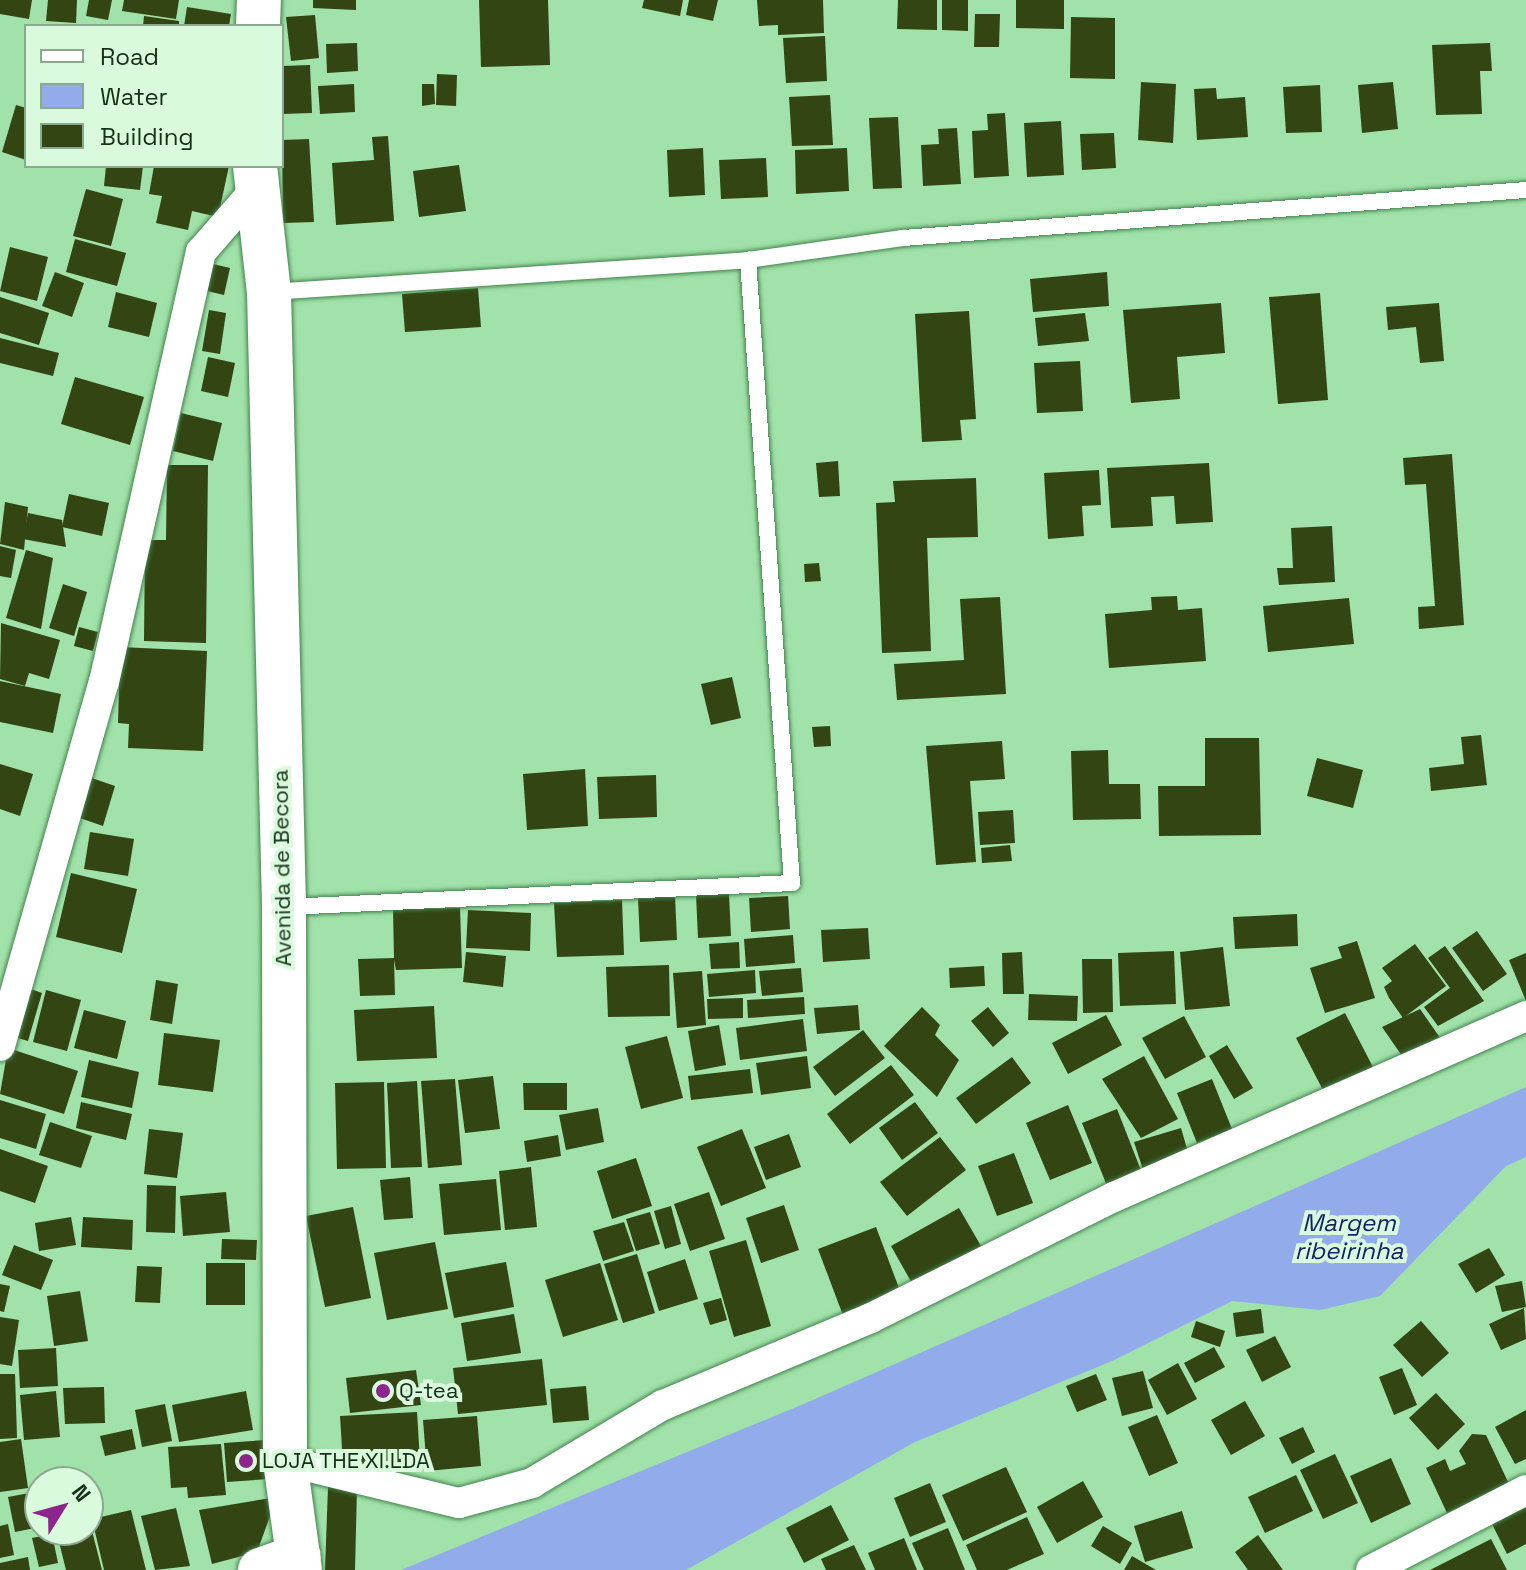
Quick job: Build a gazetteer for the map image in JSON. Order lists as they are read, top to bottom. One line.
{"streets":{"main road":["Avenida de Becora"]},"water":["Margem ribeirinha"],"places":["Q-tea","LOJA THE XI.LDA"],"legend":["Road","Water","Building"],"north":"top right"}
